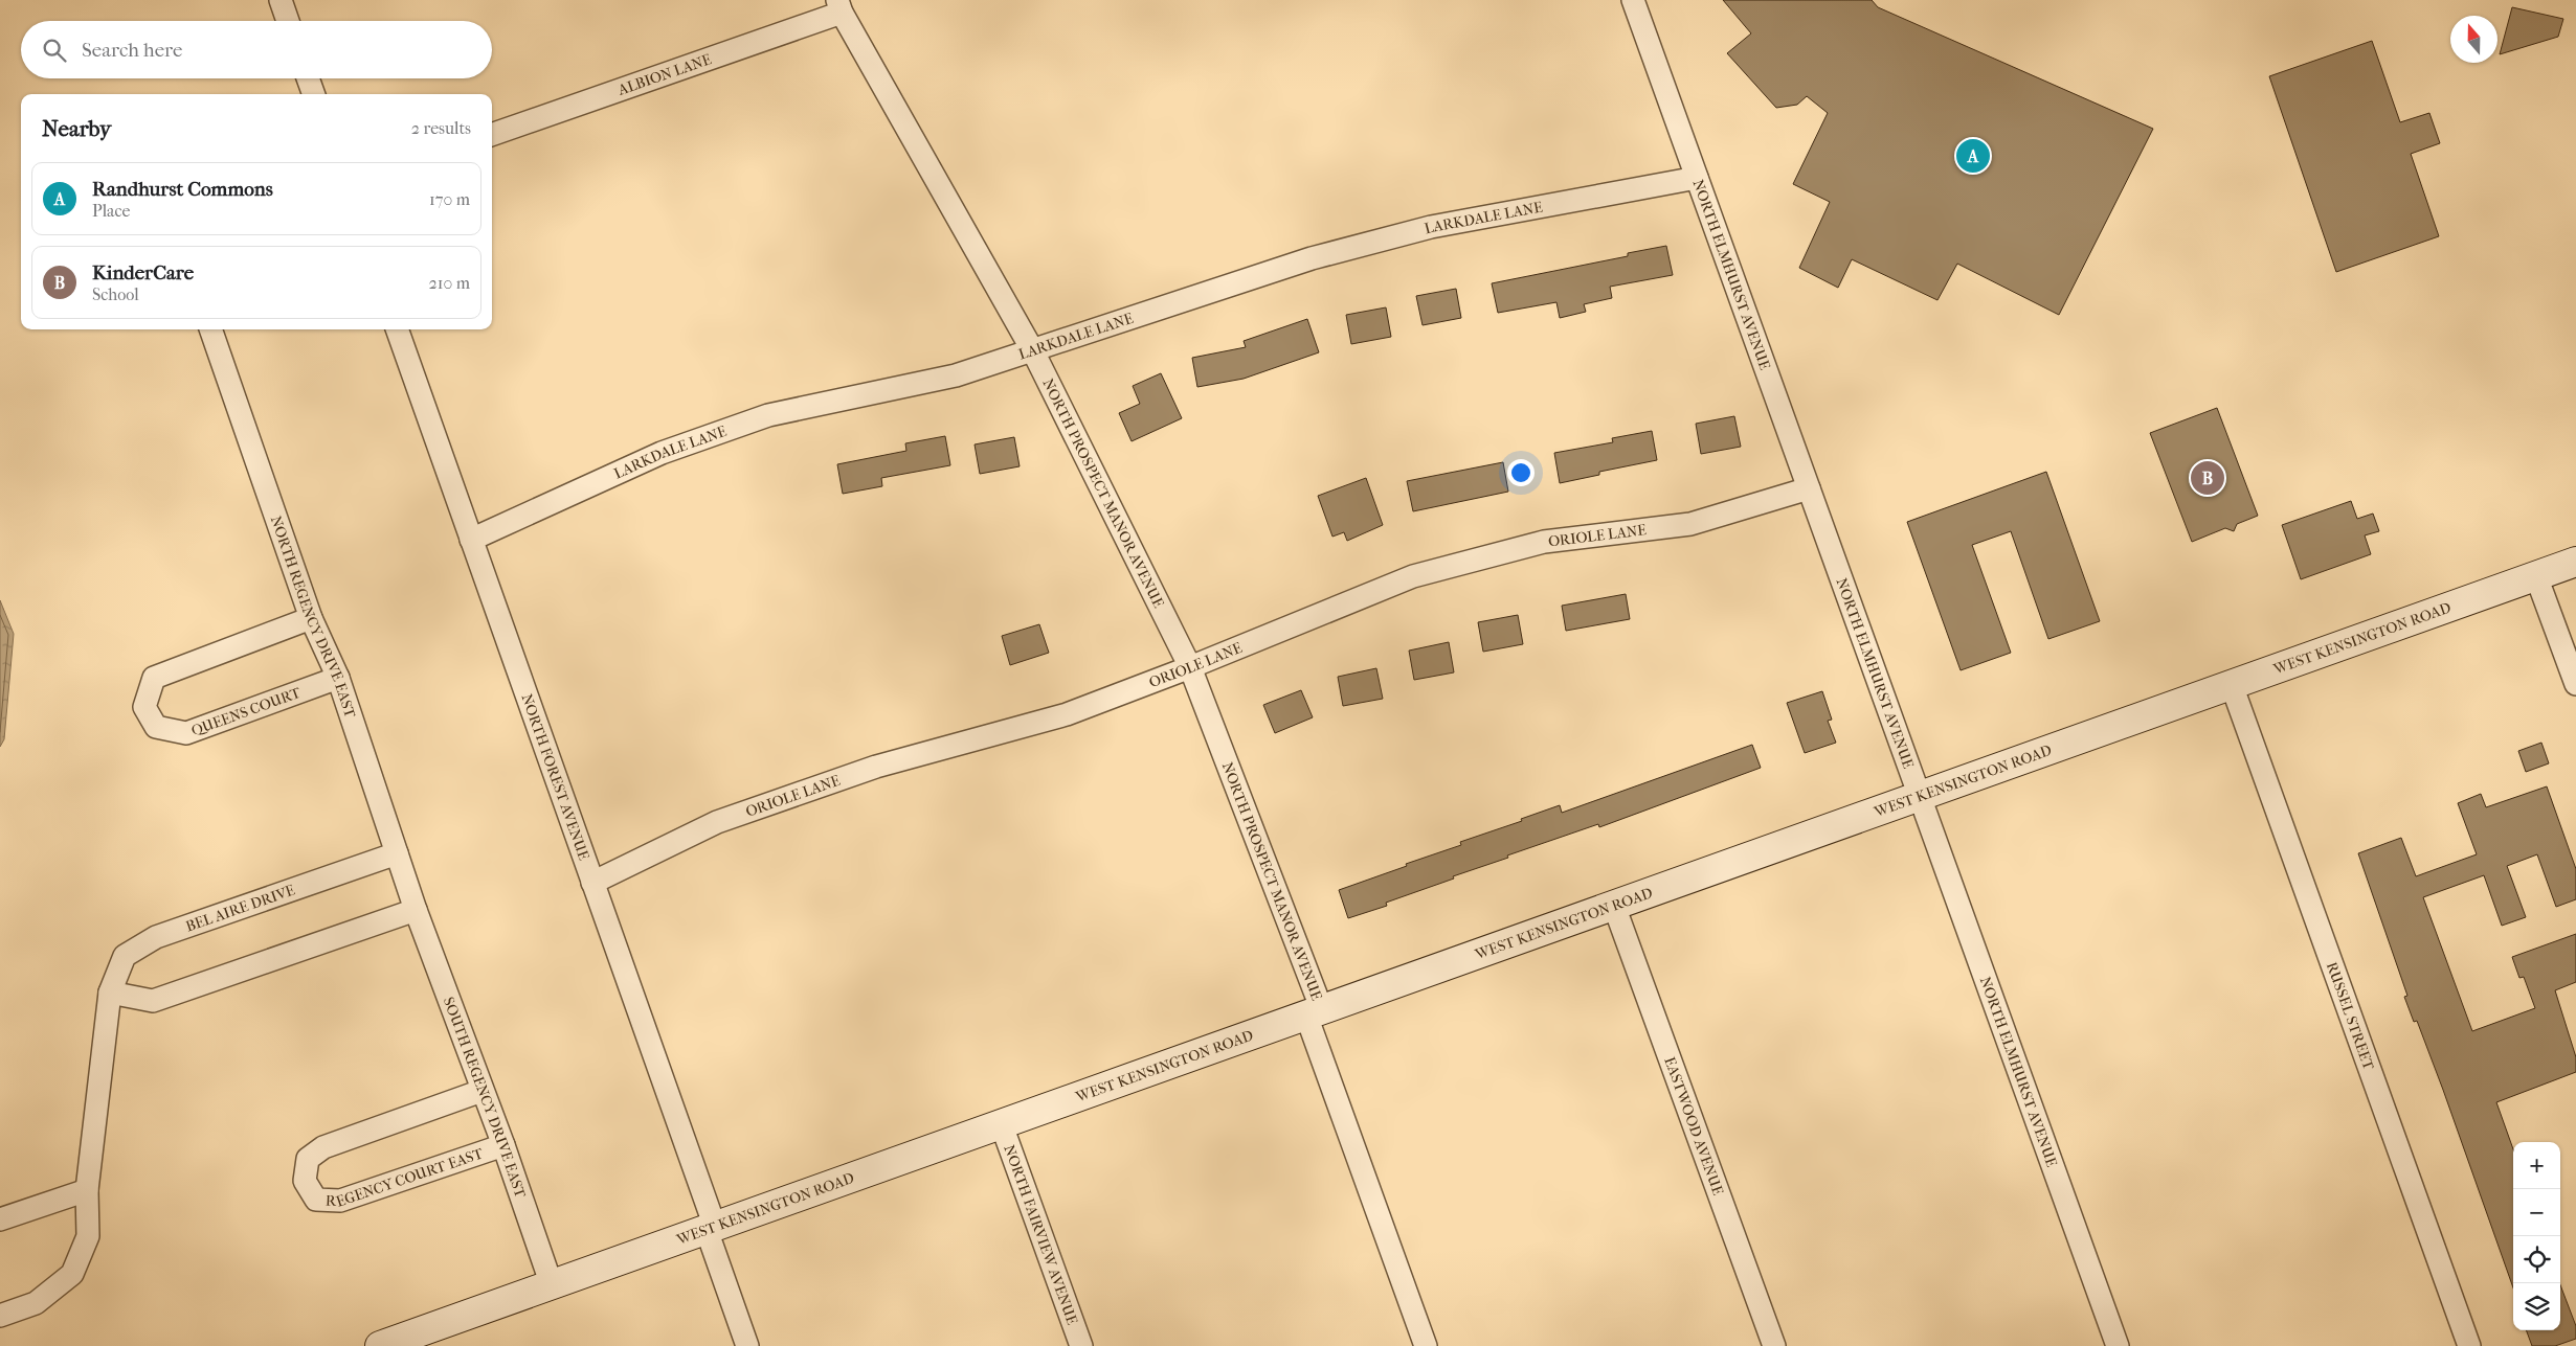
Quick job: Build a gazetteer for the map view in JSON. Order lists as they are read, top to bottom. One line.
{"streets":{"main road":["WEST KENSINGTON ROAD"],"street":["ALBION LANE","LARKDALE LANE","NORTH ELMHURST AVENUE","NORTH PROSPECT MANOR AVENUE","ORIOLE LANE","NORTH REGENCY DRIVE EAST","QUEENS COURT","NORTH FOREST AVENUE","BEL AIRE DRIVE","RUSSEL STREET","SOUTH REGENCY DRIVE EAST","EASTWOOD AVENUE","REGENCY COURT EAST","NORTH FAIRVIEW AVENUE"]},"crossings":[["ALBION LANE","NORTH PROSPECT MANOR AVENUE"],["LARKDALE LANE","NORTH ELMHURST AVENUE"],["LARKDALE LANE","NORTH PROSPECT MANOR AVENUE"],["LARKDALE LANE","NORTH FOREST AVENUE"],["NORTH ELMHURST AVENUE","ORIOLE LANE"],["NORTH ELMHURST AVENUE","WEST KENSINGTON ROAD"],["NORTH PROSPECT MANOR AVENUE","ORIOLE LANE"],["NORTH PROSPECT MANOR AVENUE","WEST KENSINGTON ROAD"],["ORIOLE LANE","NORTH FOREST AVENUE"],["NORTH REGENCY DRIVE EAST","QUEENS COURT"],["NORTH REGENCY DRIVE EAST","BEL AIRE DRIVE"],["NORTH REGENCY DRIVE EAST","SOUTH REGENCY DRIVE EAST"],["WEST KENSINGTON ROAD","NORTH FOREST AVENUE"],["WEST KENSINGTON ROAD","RUSSEL STREET"],["WEST KENSINGTON ROAD","SOUTH REGENCY DRIVE EAST"],["WEST KENSINGTON ROAD","EASTWOOD AVENUE"],["WEST KENSINGTON ROAD","NORTH FAIRVIEW AVENUE"],["SOUTH REGENCY DRIVE EAST","REGENCY COURT EAST"]],"north":"top","page":{"search":"Search here","heading":["Nearby","2 results"],"pins":["A","B"],"list":[{"mark":"A","name":"Randhurst Commons","note":"Place","value":"170 m"},{"mark":"B","name":"KinderCare","note":"School","value":"210 m"}],"map_buttons":["+","−"]}}
